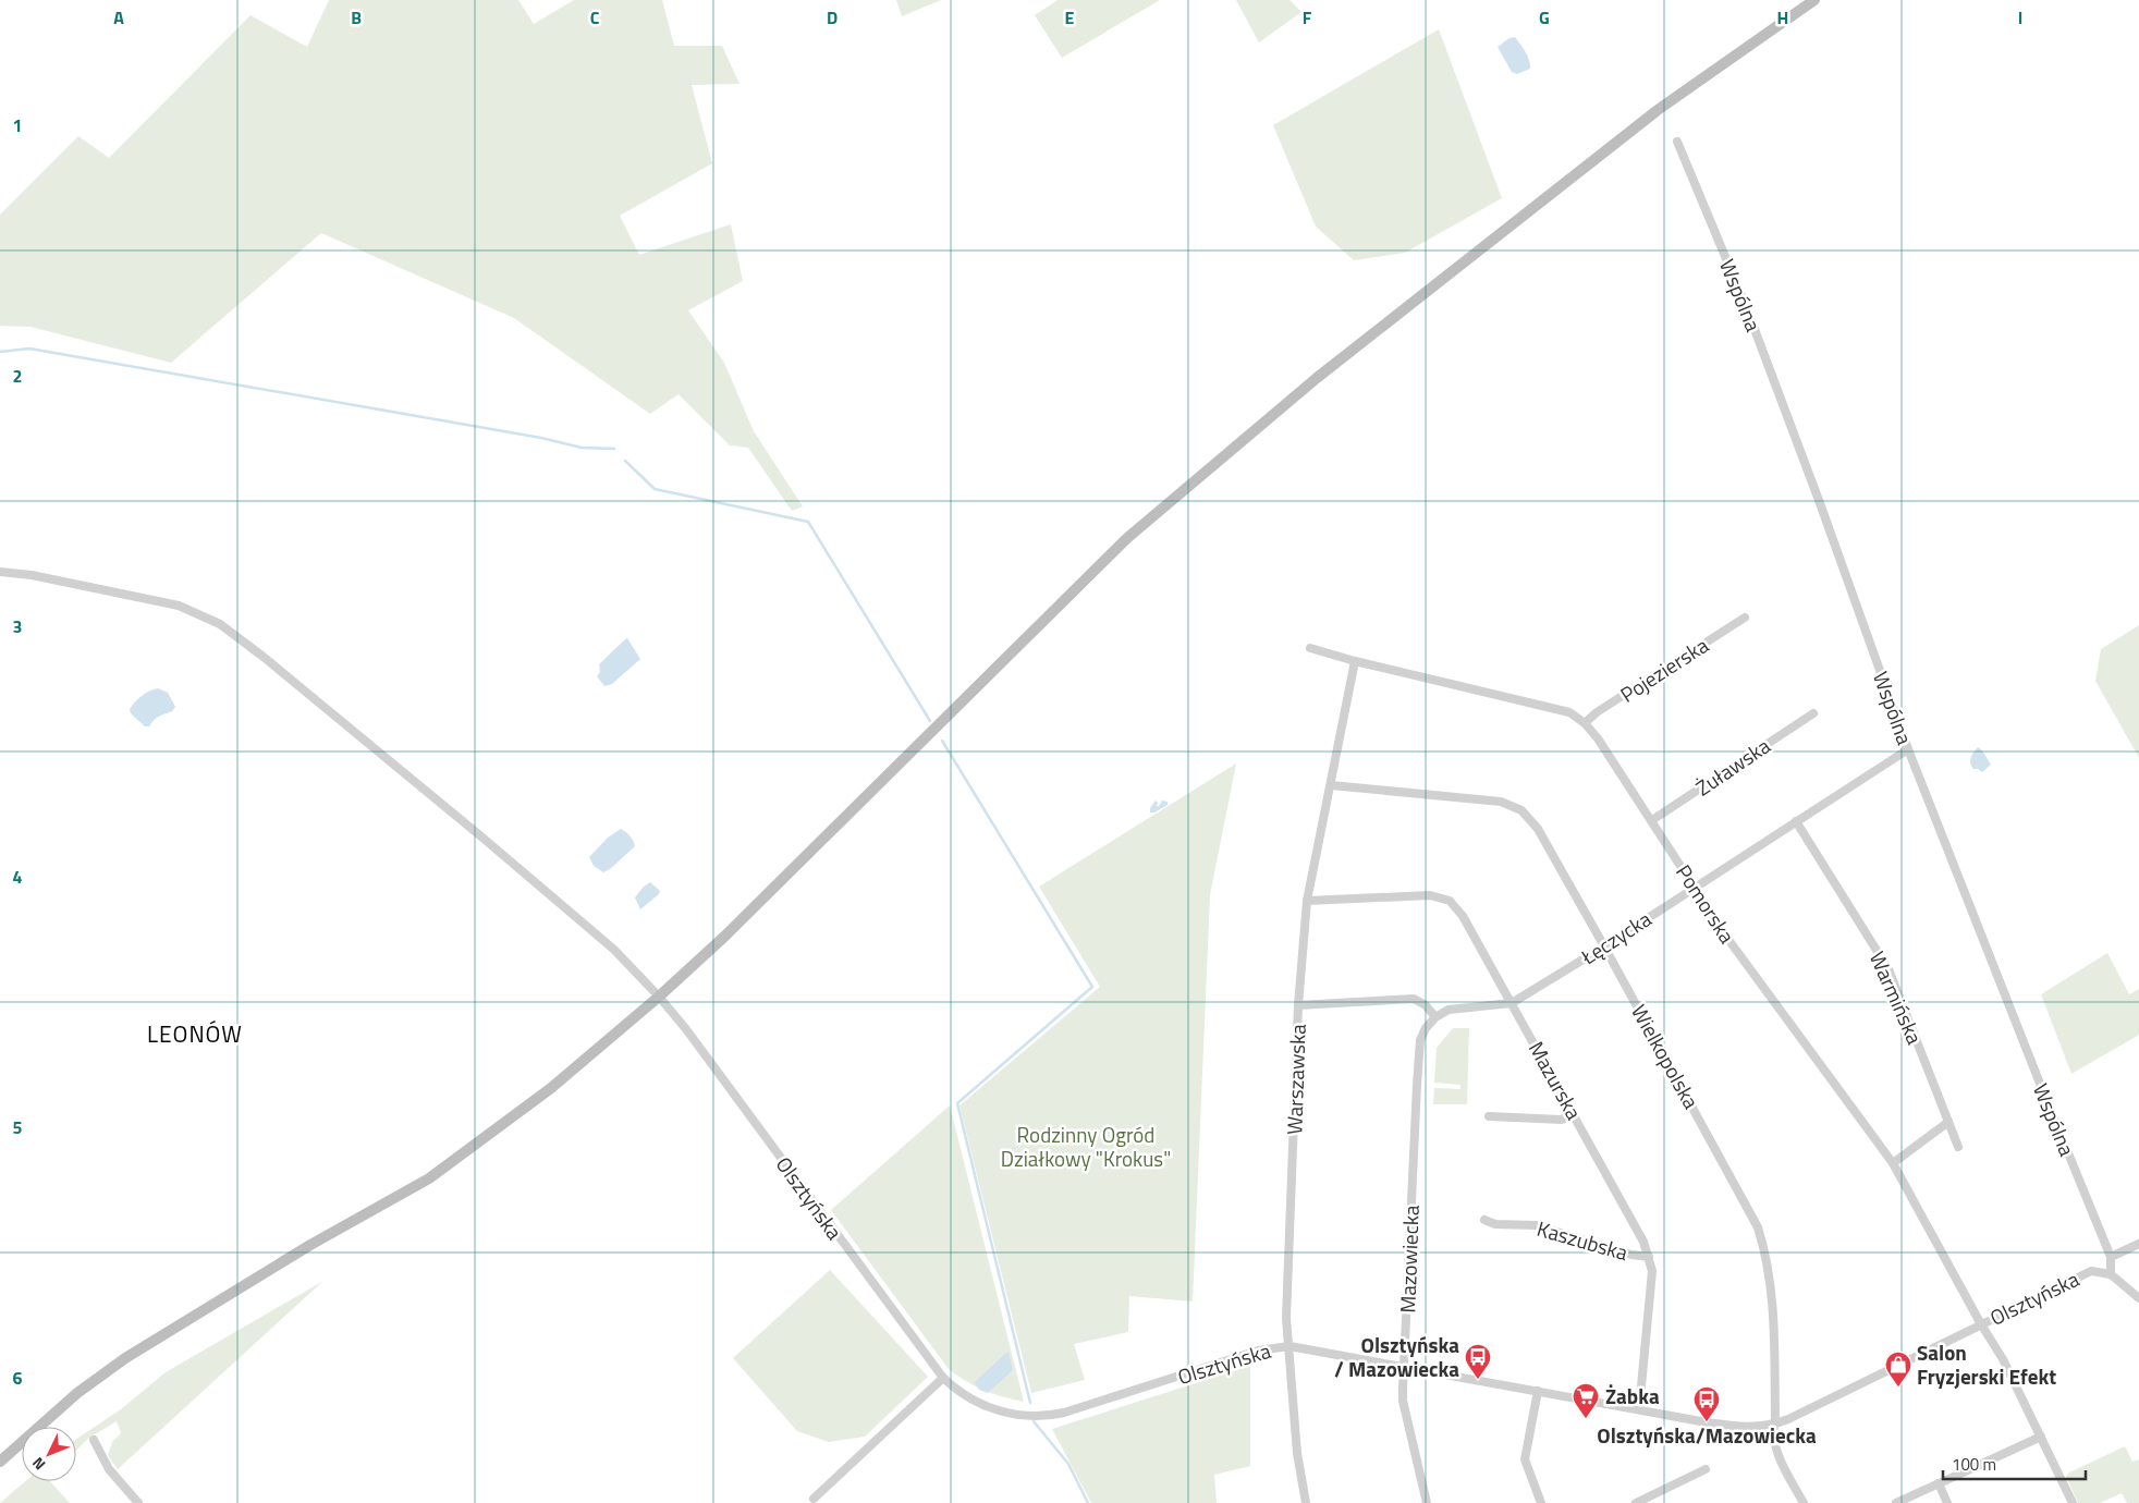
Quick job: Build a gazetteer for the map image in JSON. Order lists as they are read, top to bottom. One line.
{"streets":{"street":["Wspólna","Pojezierska","Żuławska","Pomorska","Łęczycka","Warmińska","Wielkopolska","Warszawska","Mazurska","Olsztyńska","Kaszubska","Mazowiecka"]},"crossings":[["Wspólna","Łęczycka"],["Wspólna","Olsztyńska"],["Pojezierska","Pomorska"],["Żuławska","Pomorska"],["Pomorska","Łęczycka"],["Pomorska","Warszawska"],["Pomorska","Olsztyńska"],["Łęczycka","Warmińska"],["Łęczycka","Wielkopolska"],["Łęczycka","Mazurska"],["Łęczycka","Mazowiecka"],["Wielkopolska","Warszawska"],["Wielkopolska","Olsztyńska"],["Warszawska","Mazurska"],["Warszawska","Olsztyńska"],["Mazurska","Olsztyńska"],["Mazurska","Kaszubska"],["Olsztyńska","Mazowiecka"]],"districts":["LEONÓW"],"parks":["Rodzinny Ogród Działkowy \"Krokus\""],"places":{"bus stop":["Olsztyńska / Mazowiecka","Olsztyńska/Mazowiecka"],"shop":["Salon Fryzjerski Efekt"],"supermarket":["Żabka"]},"scale_bar":"100 m","north":"bottom left","grid":{"columns":["A","B","C","D","E","F","G","H","I"],"rows":["1","2","3","4","5","6"]}}
